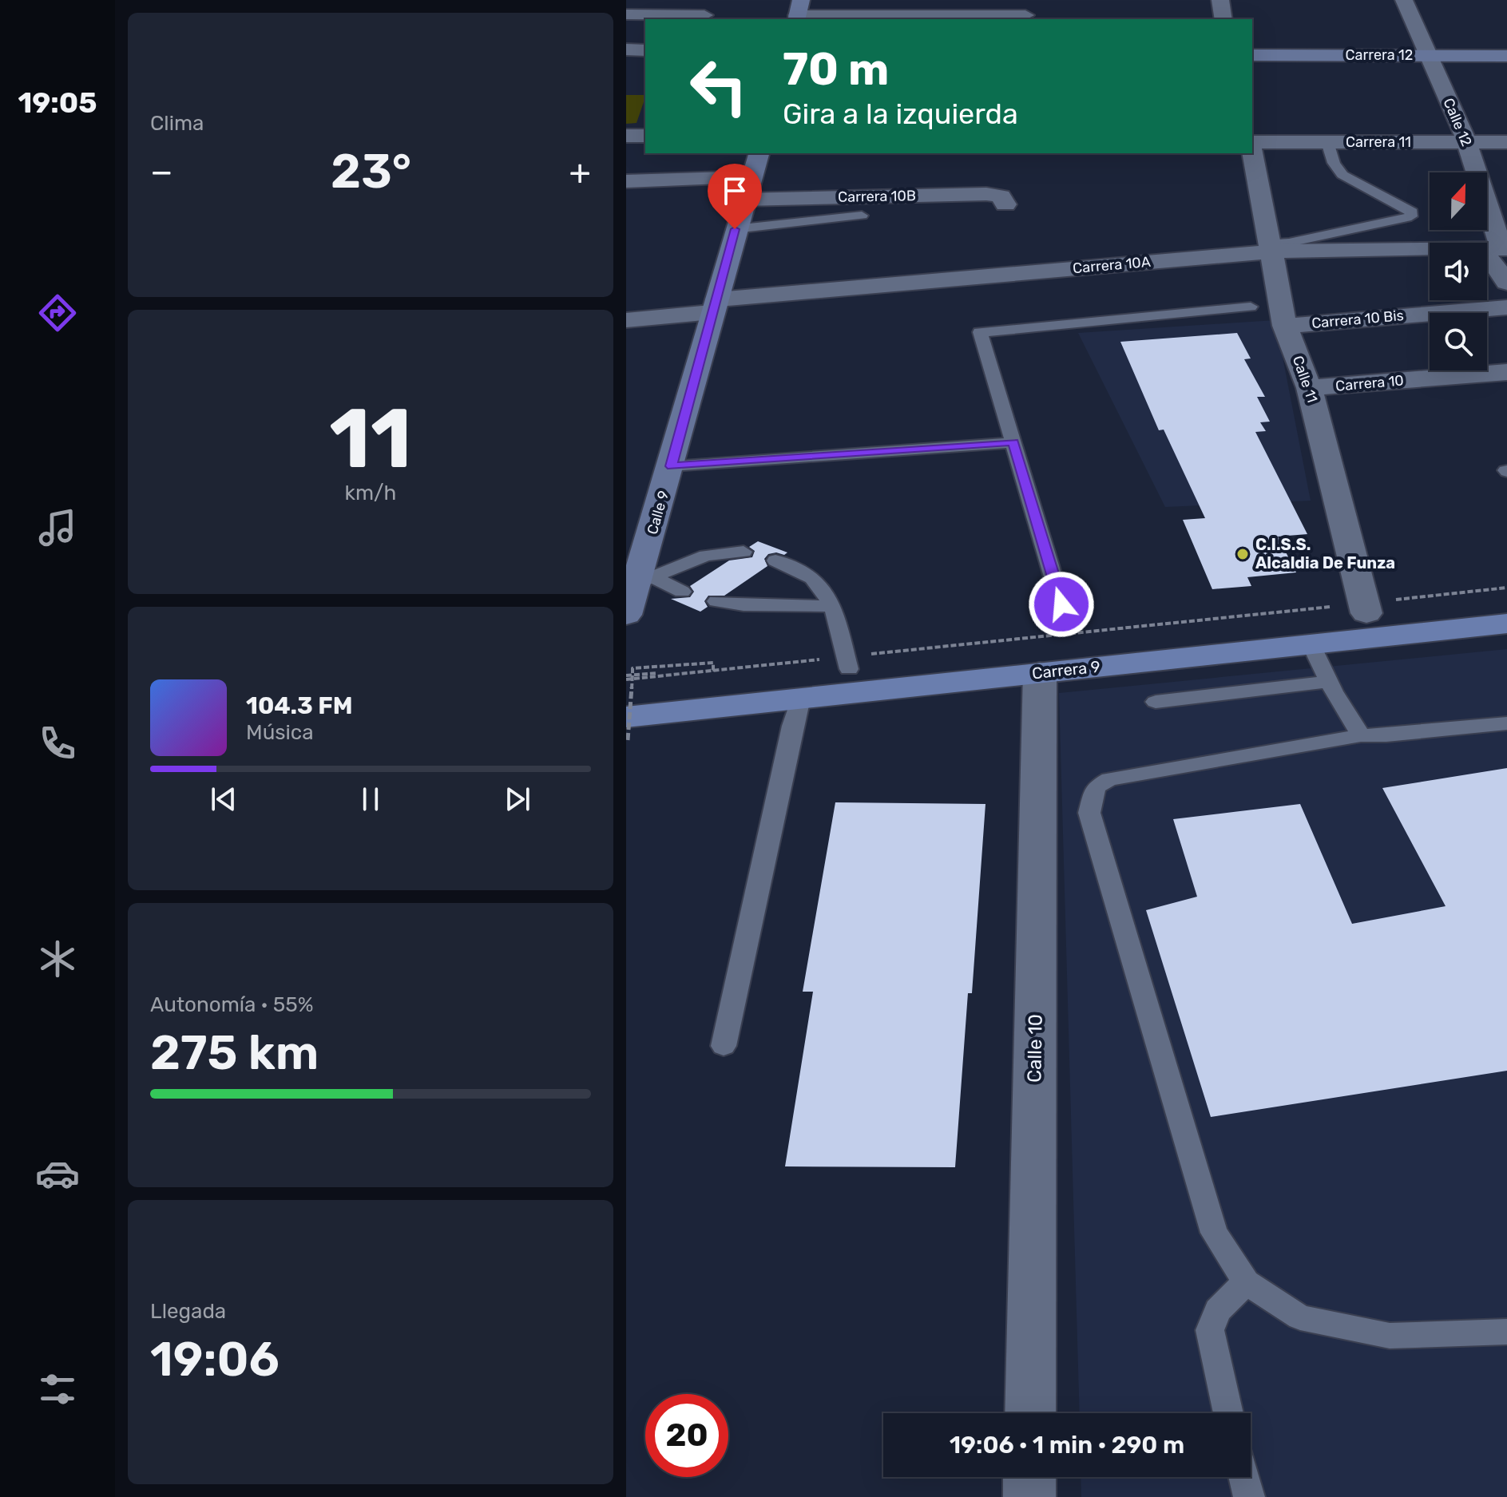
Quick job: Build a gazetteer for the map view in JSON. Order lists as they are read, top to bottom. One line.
{"streets":{"main road":["Carrera 12","Calle 9","Carrera 9"],"street":["Calle 12","Carrera 11","Carrera 10B","Carrera 10A","Carrera 10 Bis","Calle 11","Carrera 10","Calle 10"]},"crossings":[["Carrera 12","Calle 12"],["Calle 12","Carrera 11"],["Calle 12","Carrera 10A"],["Carrera 10B","Calle 9"],["Carrera 10A","Calle 11"],["Carrera 10A","Calle 9"],["Carrera 10 Bis","Calle 11"],["Calle 11","Carrera 10"],["Calle 11","Carrera 9"],["Carrera 9","Calle 10"]],"places":["C.I.S.S. Alcaldia De Funza"],"north":"top","page":{"tabs":"19:05","tile":["Clima",["11","km/h"],["Autonomía · 55%","275 km"],["Llegada","19:06"]],"turn":["70 m","Gira a la izquierda"],"heat":["−","23°","+"],"song":["104.3 FM","Música"],"limit":"20","trip":"19:06 · 1 min · 290 m"}}
